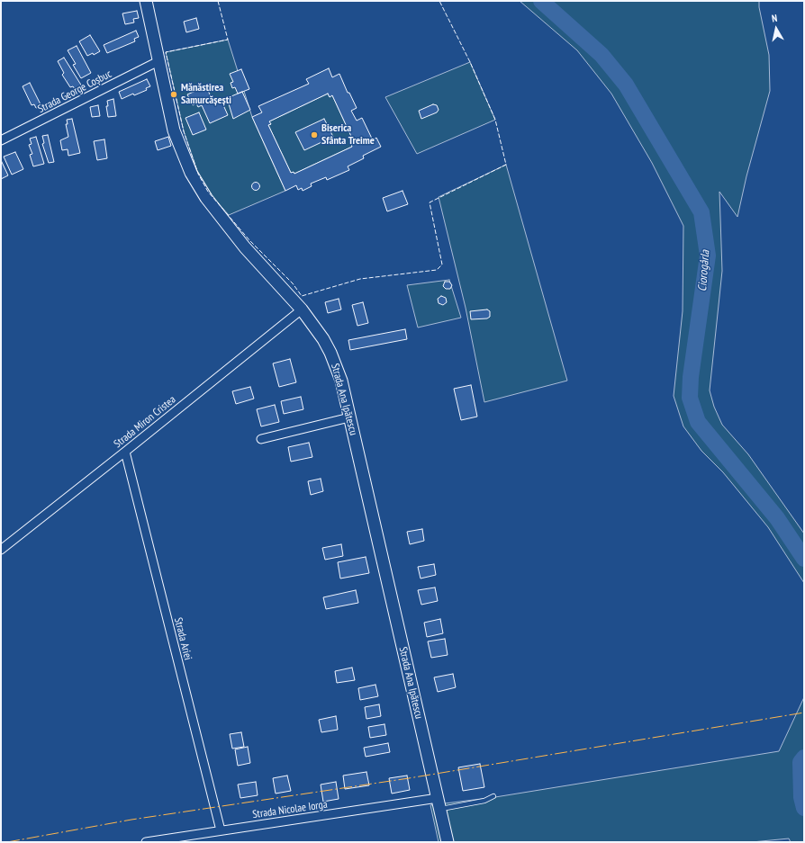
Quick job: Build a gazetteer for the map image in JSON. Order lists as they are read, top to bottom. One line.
{"streets":{"main road":["Strada Ana Ipătescu"],"street":["Strada George Coșbuc","Strada Miron Cristea","Strada Ariei","Strada Nicolae Iorga"]},"crossings":[["Strada George Coșbuc","Strada Ana Ipătescu"],["Strada Ana Ipătescu","Strada Miron Cristea"],["Strada Ana Ipătescu","Strada Nicolae Iorga"],["Strada Miron Cristea","Strada Ariei"],["Strada Ariei","Strada Nicolae Iorga"]],"water":["Ciorogârla"],"places":["Mănăstirea Samurcășești","Biserica Sfânta Treime"],"north":"top"}
